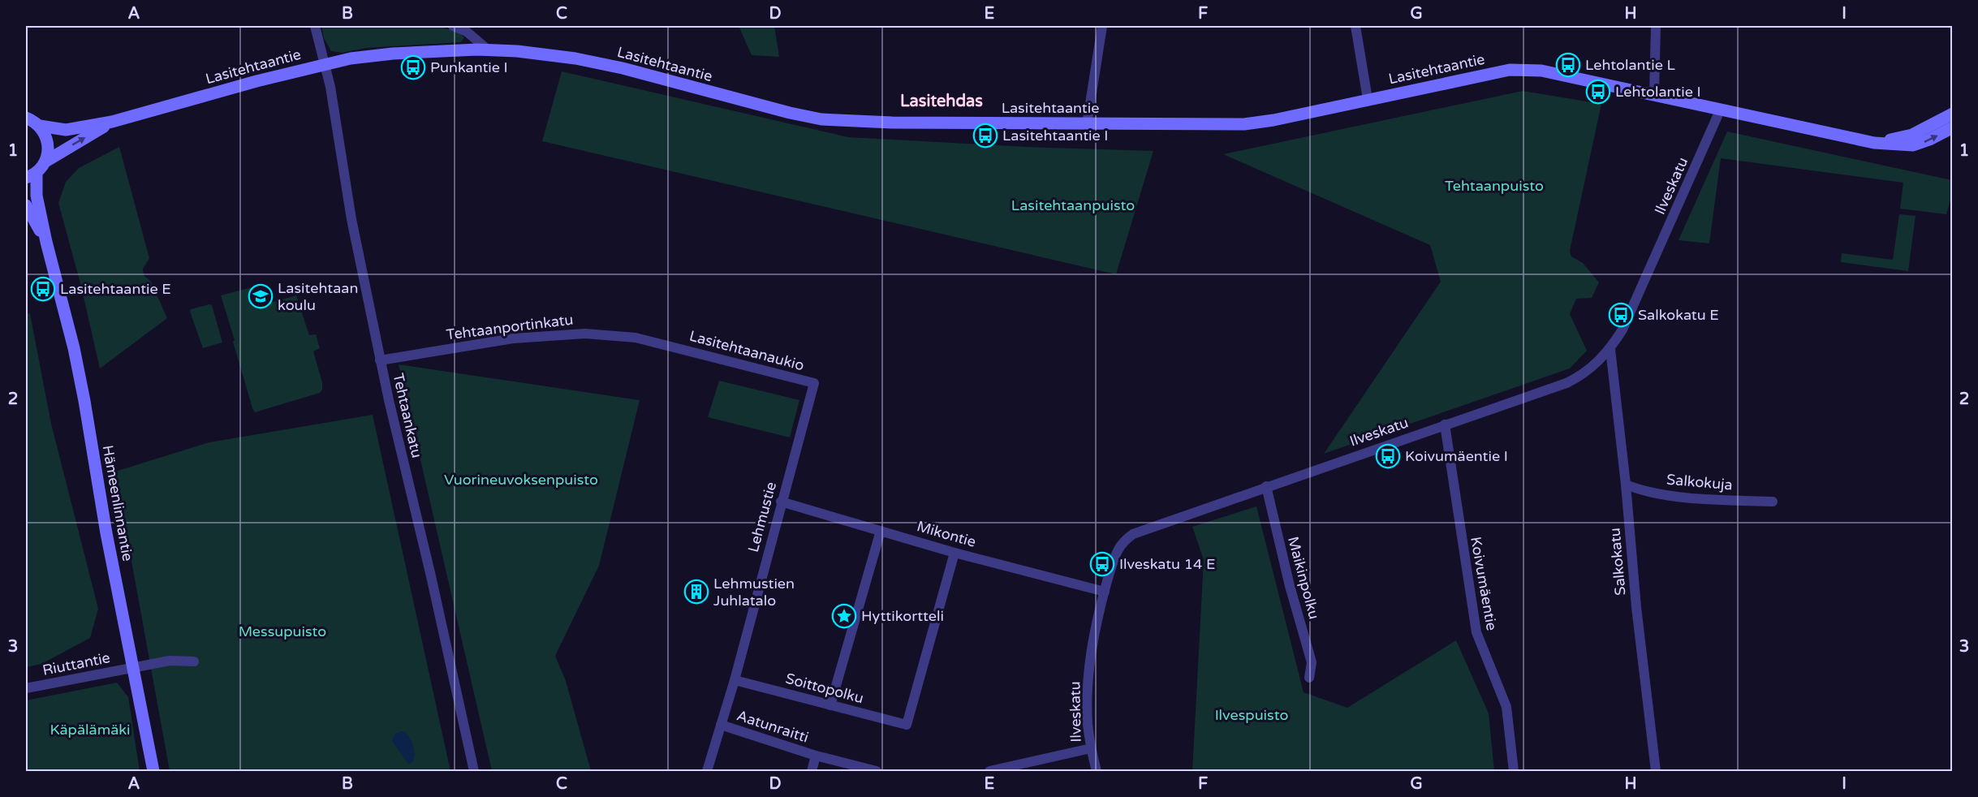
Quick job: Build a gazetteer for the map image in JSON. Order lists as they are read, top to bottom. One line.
{"streets":{"street":["Lasitehtaantie","Ilveskatu","Tehtaanportinkatu","Lasitehtaanaukio","Tehtaankatu","Salkokuja","Hämeenlinnantie","Lehmustie","Mikontie","Salkokatu","Maikinpolku","Koivumäentie","Riuttantie","Soittopolku","Aatunraitti"]},"crossings":[["Lasitehtaantie","Ilveskatu"],["Lasitehtaantie","Tehtaankatu"],["Lasitehtaantie","Hämeenlinnantie"],["Ilveskatu","Mikontie"],["Ilveskatu","Salkokatu"],["Ilveskatu","Maikinpolku"],["Ilveskatu","Koivumäentie"],["Tehtaanportinkatu","Lasitehtaanaukio"],["Tehtaanportinkatu","Tehtaankatu"],["Lasitehtaanaukio","Lehmustie"],["Salkokuja","Salkokatu"],["Hämeenlinnantie","Riuttantie"],["Lehmustie","Mikontie"],["Lehmustie","Soittopolku"],["Lehmustie","Aatunraitti"],["Mikontie","Soittopolku"]],"districts":["Lasitehdas"],"parks":["Tehtaanpuisto","Lasitehtaanpuisto","Vuorineuvoksenpuisto","Messupuisto","Ilvespuisto","Käpälämäki"],"places":{"bus stop":["Lehtolantie L","Punkantie I","Lehtolantie I","Lasitehtaantie I","Lasitehtaantie E","Salkokatu E","Koivumäentie I","Ilveskatu 14 E"],"school or university":["Lasitehtaan koulu"],"building":["Lehmustien Juhlatalo"],"place":["Hyttikortteli"]},"grid":{"columns":["A","B","C","D","E","F","G","H","I"],"rows":["1","2","3"]}}
